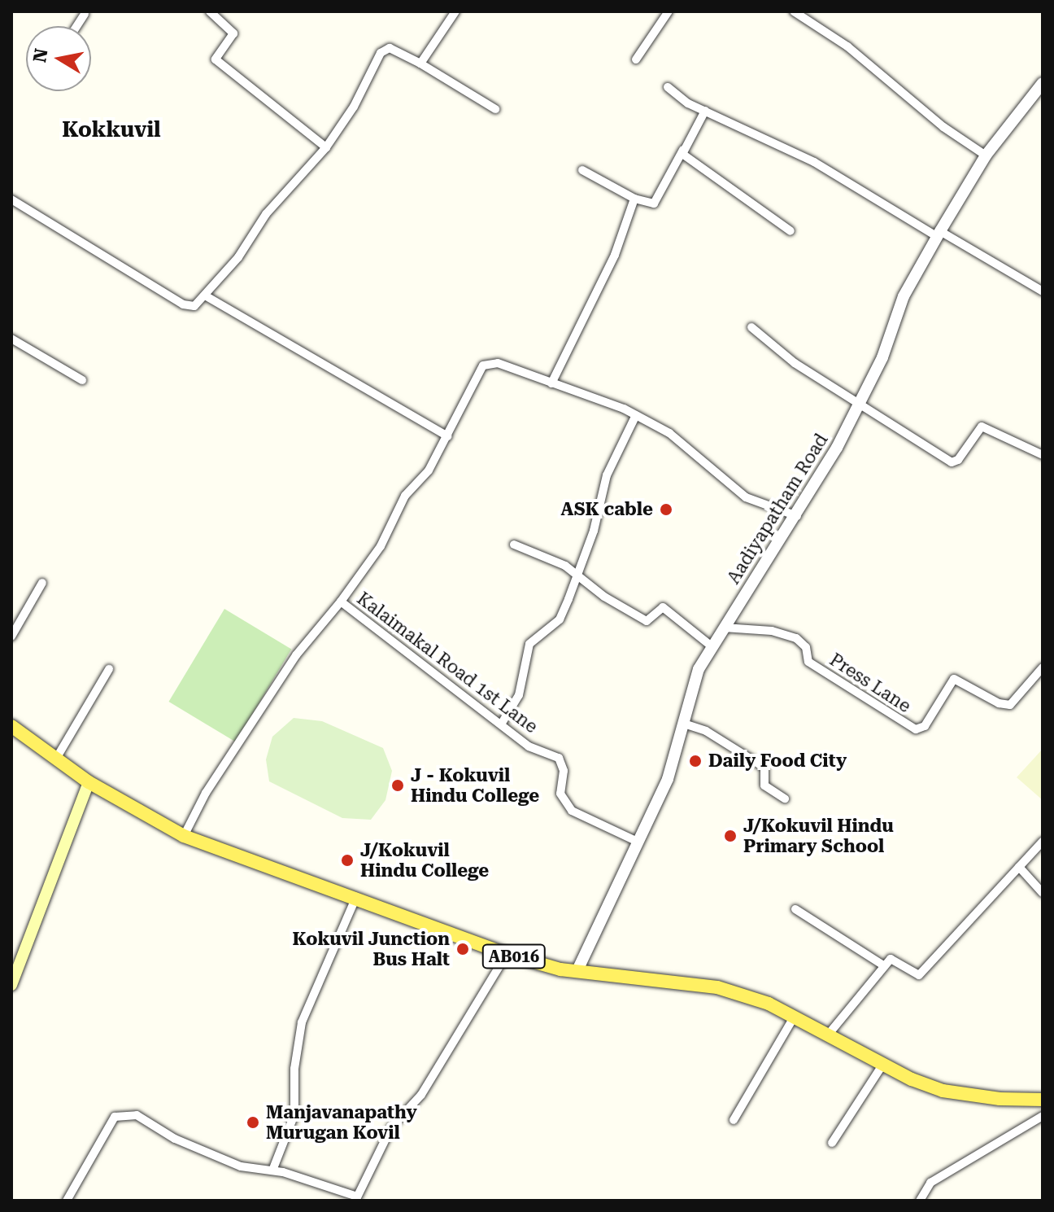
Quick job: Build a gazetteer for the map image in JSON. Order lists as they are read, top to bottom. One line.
{"streets":{"main road":["AB016"],"street":["Aadiyapatham Road","Kalaimakal Road 1st Lane","Press Lane"]},"crossings":[["Aadiyapatham Road","Kalaimakal Road 1st Lane"],["Aadiyapatham Road","Press Lane"],["Aadiyapatham Road","AB016"]],"districts":["Kokkuvil"],"places":["ASK cable","Daily Food City","J - Kokuvil Hindu College","J/Kokuvil Hindu Primary School","J/Kokuvil Hindu College","Kokuvil Junction Bus Halt","Manjavanapathy Murugan Kovil"],"north":"left"}
